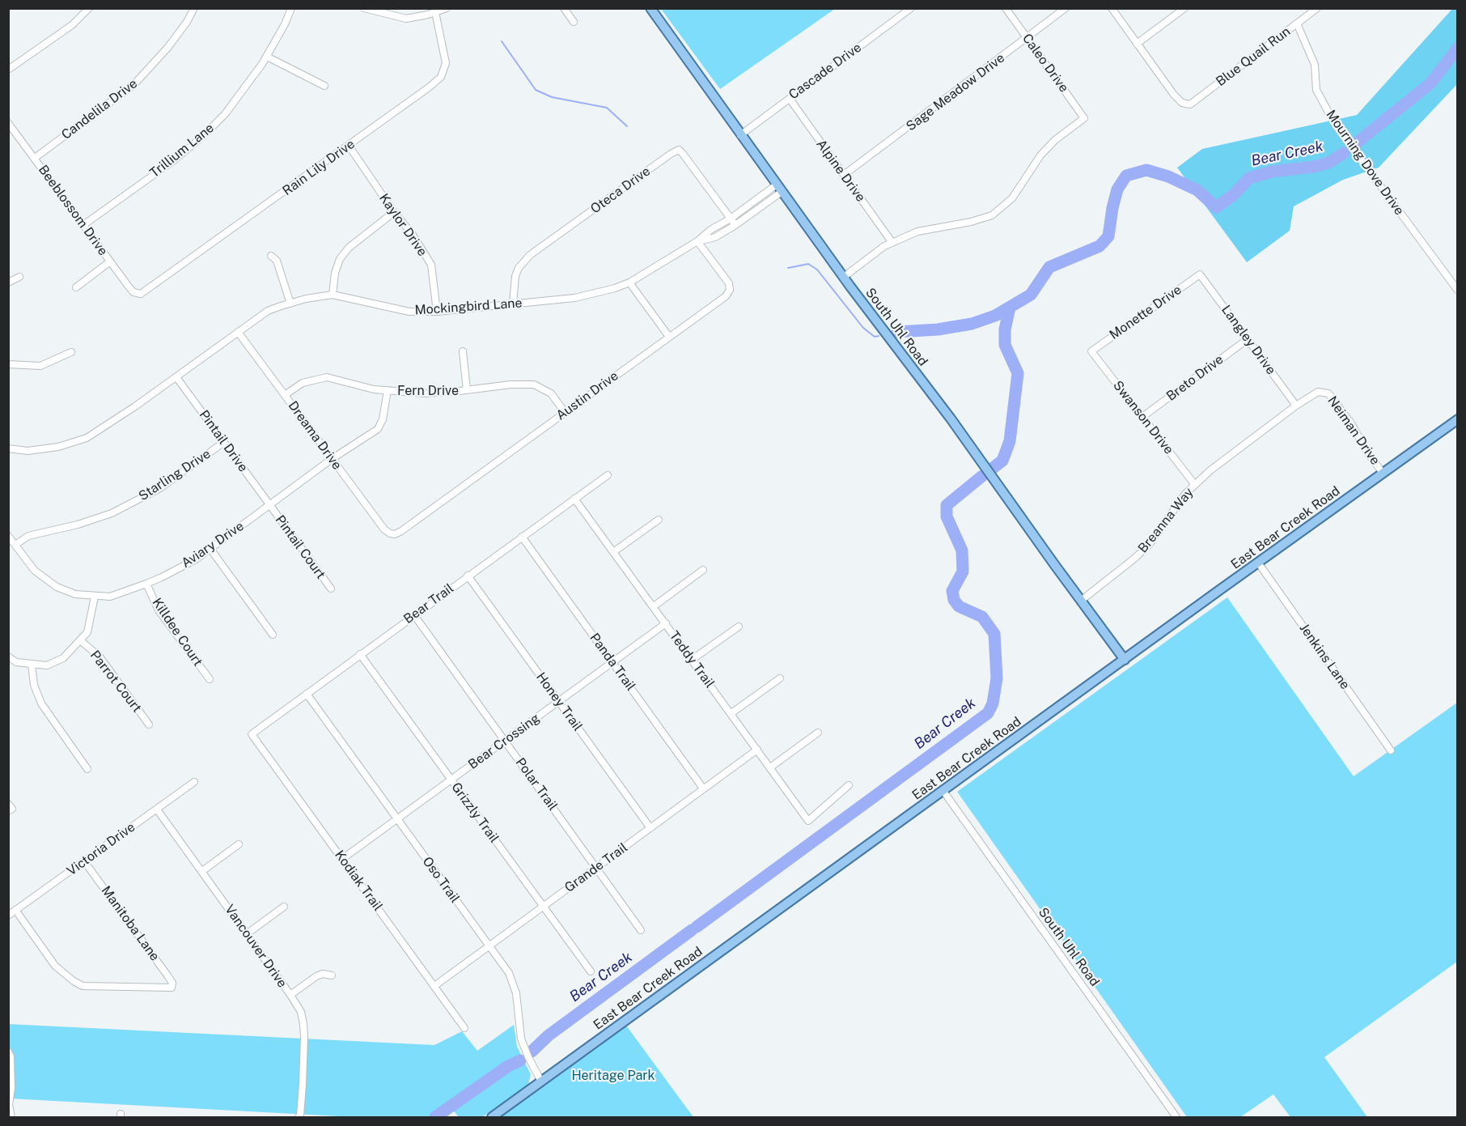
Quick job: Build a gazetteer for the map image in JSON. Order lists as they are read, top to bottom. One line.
{"streets":{"main road":["South Uhl Road","East Bear Creek Road"],"street":["Blue Quail Run","Caleo Drive","Cascade Drive","Sage Meadow Drive","Candelila Drive","Trillium Lane","Mourning Dove Drive","Rain Lily Drive","Alpine Drive","Oteca Drive","Beeblossom Drive","Kaylor Drive","Mockingbird Lane","Monette Drive","Langley Drive","Breto Drive","Fern Drive","Austin Drive","Swanson Drive","Neiman Drive","Dreama Drive","Pintail Drive","Starling Drive","Breanna Way","Aviary Drive","Pintail Court","Bear Trail","Killdee Court","Jenkins Lane","Teddy Trail","Panda Trail","Parrot Court","Honey Trail","Bear Crossing","Polar Trail","Grizzly Trail","Victoria Drive","Grande Trail","Oso Trail","Kodiak Trail","Manitoba Lane","Vancouver Drive"]},"crossings":[["Blue Quail Run","Mourning Dove Drive"],["Caleo Drive","Sage Meadow Drive"],["Caleo Drive","Alpine Drive"],["Cascade Drive","Alpine Drive"],["Cascade Drive","South Uhl Road"],["Sage Meadow Drive","Alpine Drive"],["Candelila Drive","Beeblossom Drive"],["Trillium Lane","Beeblossom Drive"],["Rain Lily Drive","Beeblossom Drive"],["Rain Lily Drive","Kaylor Drive"],["Oteca Drive","Mockingbird Lane"],["Kaylor Drive","Mockingbird Lane"],["Mockingbird Lane","South Uhl Road"],["Mockingbird Lane","Austin Drive"],["Mockingbird Lane","Dreama Drive"],["Mockingbird Lane","Pintail Drive"],["Monette Drive","Langley Drive"],["Monette Drive","Swanson Drive"],["South Uhl Road","Breanna Way"],["South Uhl Road","East Bear Creek Road"],["Langley Drive","Breto Drive"],["Langley Drive","Neiman Drive"],["Langley Drive","Breanna Way"],["Breto Drive","Swanson Drive"],["Fern Drive","Austin Drive"],["Fern Drive","Dreama Drive"],["Fern Drive","Aviary Drive"],["Austin Drive","Dreama Drive"],["Swanson Drive","Breanna Way"],["Neiman Drive","Breanna Way"],["Neiman Drive","East Bear Creek Road"],["Dreama Drive","Aviary Drive"],["Pintail Drive","Starling Drive"],["Pintail Drive","Aviary Drive"],["Pintail Drive","Pintail Court"],["Starling Drive","Aviary Drive"],["East Bear Creek Road","Jenkins Lane"],["East Bear Creek Road","Oso Trail"],["Aviary Drive","Pintail Court"],["Aviary Drive","Killdee Court"],["Bear Trail","Teddy Trail"],["Bear Trail","Panda Trail"],["Bear Trail","Honey Trail"],["Bear Trail","Polar Trail"],["Bear Trail","Grizzly Trail"],["Bear Trail","Oso Trail"],["Bear Trail","Kodiak Trail"],["Teddy Trail","Bear Crossing"],["Teddy Trail","Grande Trail"],["Panda Trail","Bear Crossing"],["Panda Trail","Grande Trail"],["Honey Trail","Bear Crossing"],["Honey Trail","Grande Trail"],["Bear Crossing","Polar Trail"],["Bear Crossing","Grizzly Trail"],["Bear Crossing","Oso Trail"],["Bear Crossing","Kodiak Trail"],["Polar Trail","Grande Trail"],["Grizzly Trail","Grande Trail"],["Victoria Drive","Manitoba Lane"],["Victoria Drive","Vancouver Drive"],["Grande Trail","Oso Trail"],["Grande Trail","Kodiak Trail"]],"water":["Bear Creek"],"parks":["Heritage Park"]}
